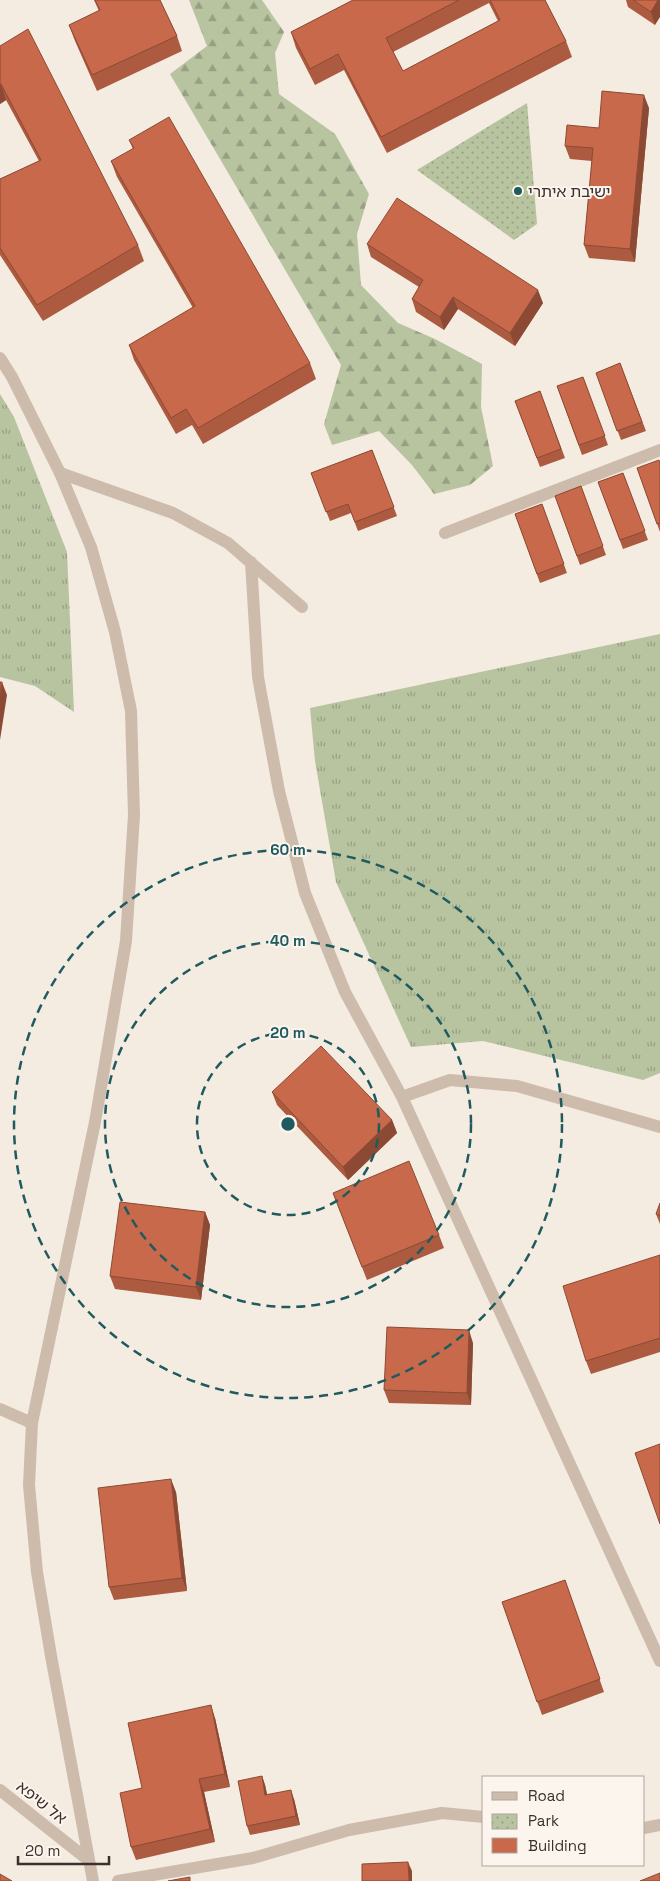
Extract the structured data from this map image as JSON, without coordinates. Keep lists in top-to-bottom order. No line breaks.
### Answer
{"streets":{"street":["אל שיפא"]},"places":["ישיבת איתרי"],"legend":["Road","Park","Building"],"scale_bar":"20 m","rings":["60 m","40 m","20 m"]}
